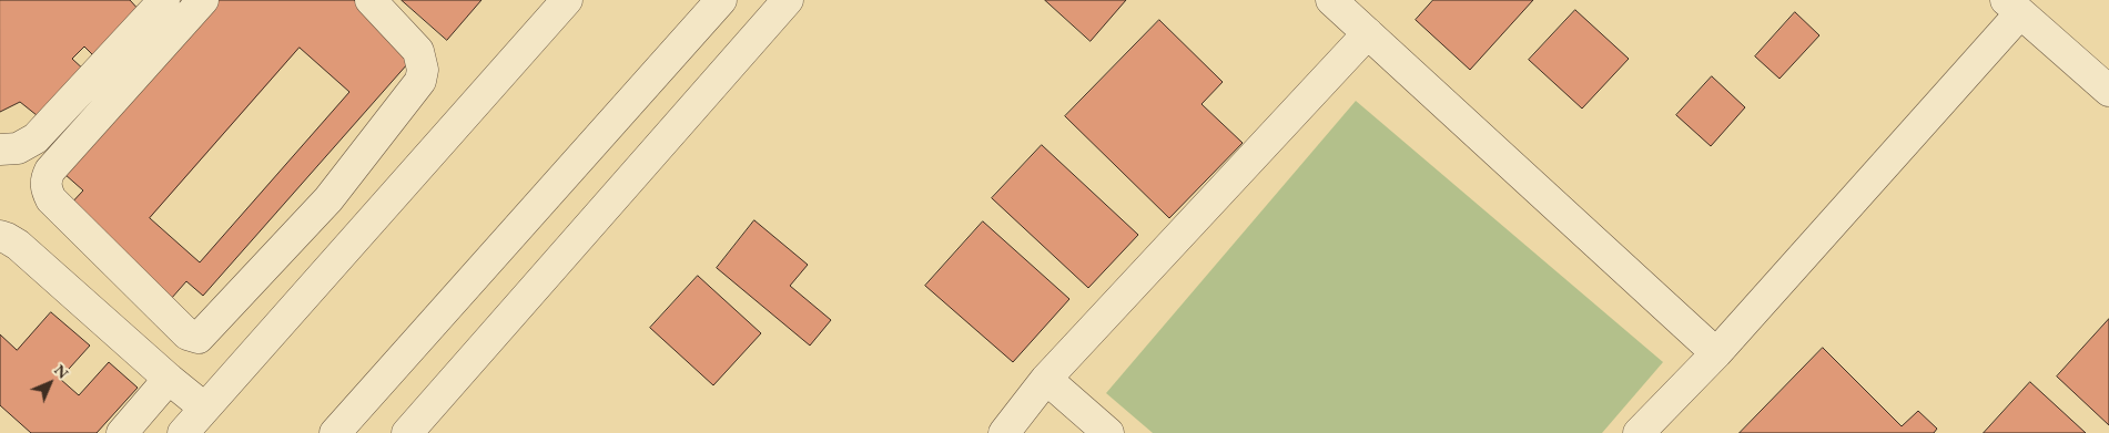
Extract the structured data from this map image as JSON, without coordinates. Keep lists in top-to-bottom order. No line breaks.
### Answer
{"north":"top right"}
